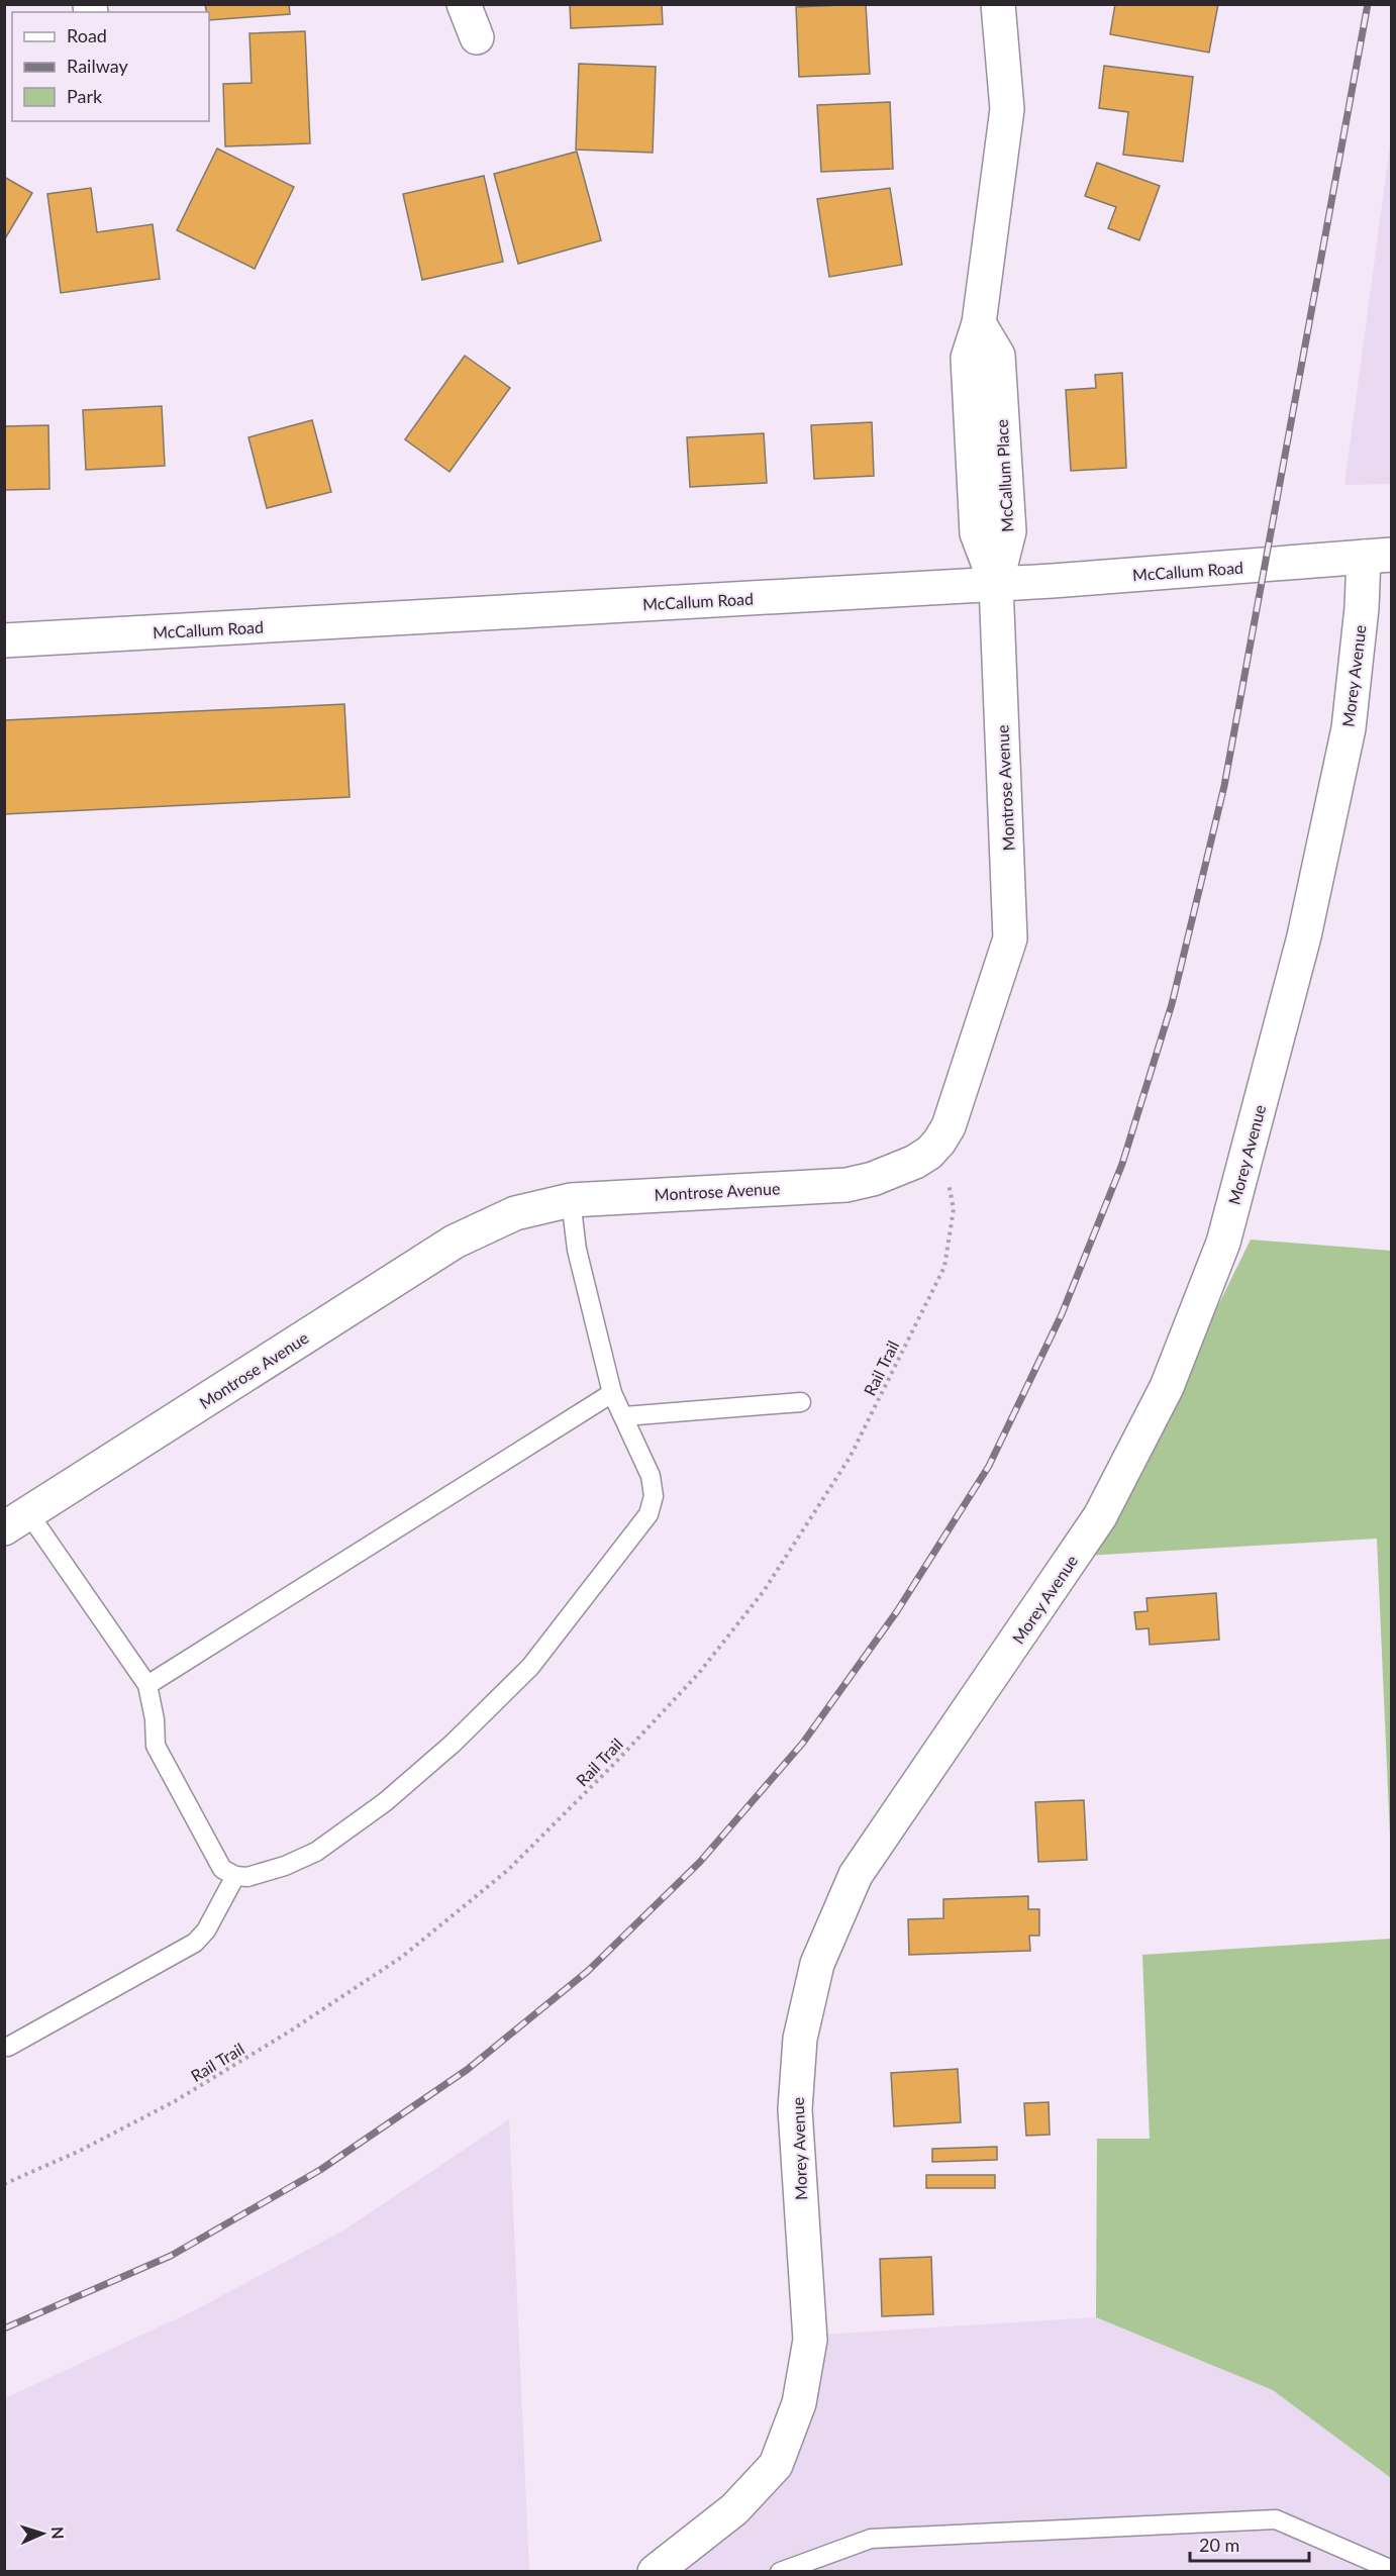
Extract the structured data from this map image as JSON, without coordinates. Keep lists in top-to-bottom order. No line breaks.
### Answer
{"streets":{"street":["McCallum Place","McCallum Road","Morey Avenue","Montrose Avenue"],"path":["Rail Trail"]},"crossings":[["McCallum Place","McCallum Road"],["McCallum Place","Montrose Avenue"],["McCallum Road","Morey Avenue"],["McCallum Road","Montrose Avenue"],["Montrose Avenue","Rail Trail"]],"legend":["Road","Railway","Park"],"scale_bar":"20 m","north":"right"}
